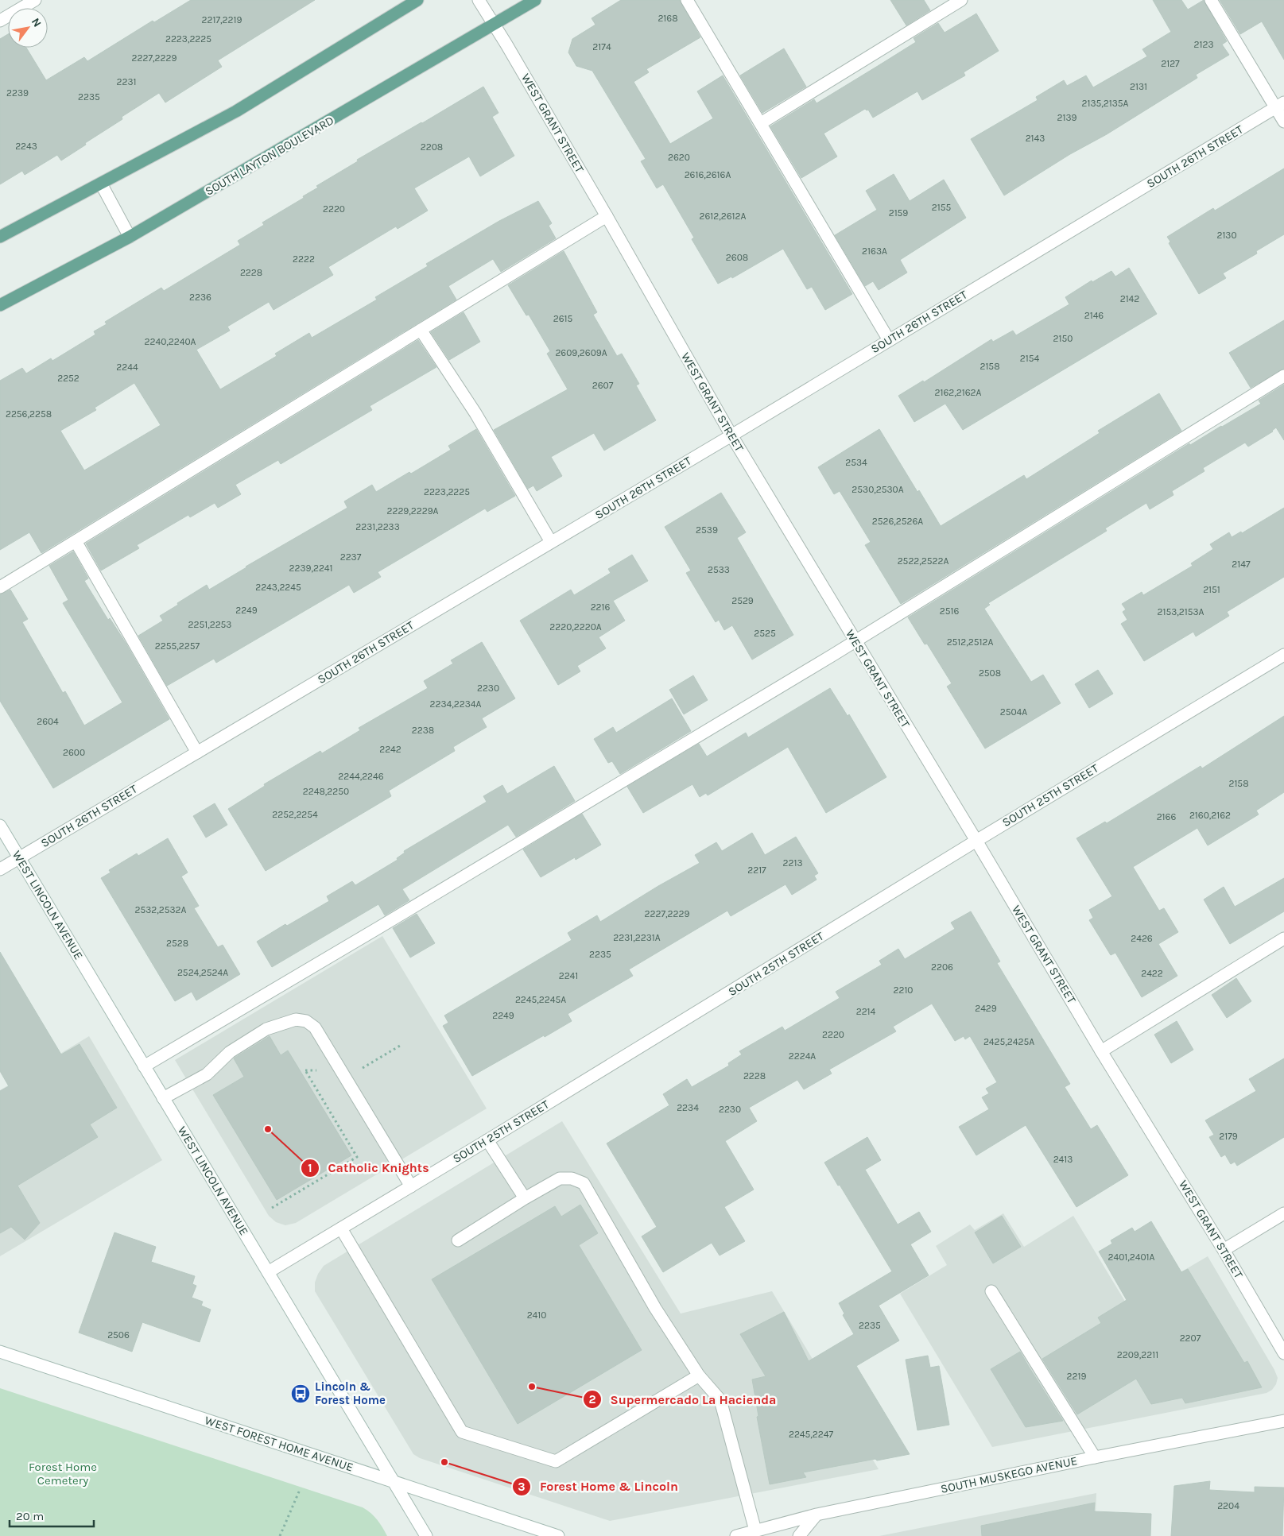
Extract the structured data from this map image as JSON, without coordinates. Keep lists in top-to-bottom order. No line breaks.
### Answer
{"streets":{"main road":["SOUTH LAYTON BOULEVARD"],"street":["WEST GRANT STREET","SOUTH 26TH STREET","SOUTH 25TH STREET","WEST LINCOLN AVENUE","WEST FOREST HOME AVENUE","SOUTH MUSKEGO AVENUE"]},"crossings":[["WEST GRANT STREET","SOUTH LAYTON BOULEVARD"],["WEST GRANT STREET","SOUTH 26TH STREET"],["WEST GRANT STREET","SOUTH 25TH STREET"],["SOUTH 26TH STREET","WEST LINCOLN AVENUE"],["SOUTH 25TH STREET","WEST LINCOLN AVENUE"],["WEST LINCOLN AVENUE","WEST FOREST HOME AVENUE"]],"parks":["Forest Home Cemetery"],"places":{"other":["Catholic Knights","Supermercado La Hacienda","Forest Home & Lincoln"],"bus stop":["Lincoln & Forest Home"]},"house_numbers":["2168","2217,2219","2223,2225","2123","2174","2227,2229","2127","2231","2131","2239","2235","2135,2135A","2139","2143","2243","2208","2620","2616,2616A","2155","2220","2159","2612,2612A","2130","2163A","2608","2222","2228","2236","2142","2146","2615","2150","2240,2240A","2609,2609A","2154","2158","2244","2252","2607","2162,2162A","2256,2258","2534","2530,2530A","2223,2225","2229,2229A","2526,2526A","2231,2233","2539","2237","2522,2522A","2147","2239,2241","2533","2243,2245","2151","2529","2216","2249","2516","2153,2153A","2251,2253","2220,2220A","2525","2512,2512A","2255,2257","2508","2230","2234,2234A","2504A","2604","2238","2242","2600","2244,2246","2158","2248,2250","2252,2254","2160,2162","2166","2213","2217","2532,2532A","2227,2229","2231,2231A","2426","2528","2235","2206","2524,2524A","2422","2241","2210","2245,2245A","2429","2214","2249","2220","2425,2425A","2224A","2228","2234","2230","2179","2413","2401,2401A","2410","2235","2506","2207","2209,2211","2219","2245,2247","2204"],"scale_bar":"20 m","north":"top right"}
